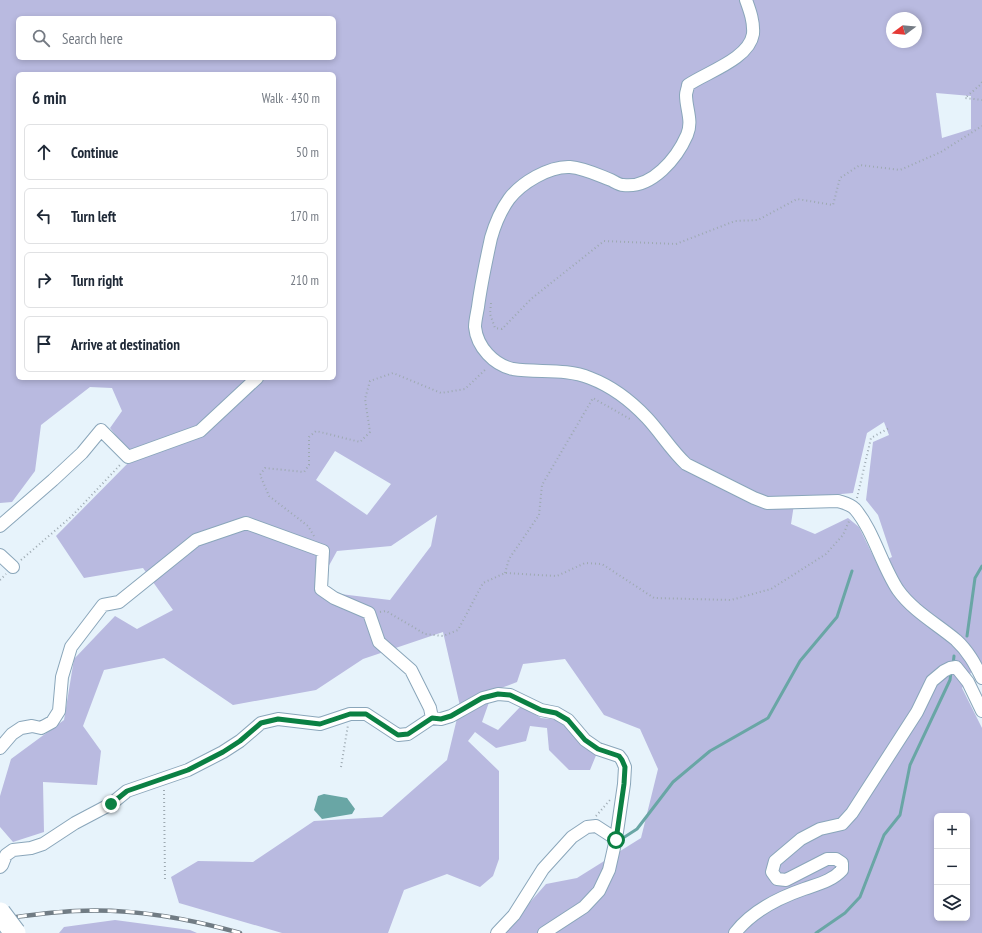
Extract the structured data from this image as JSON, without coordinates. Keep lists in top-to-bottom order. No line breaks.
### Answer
{"north":"left","page":{"search":"Search here","heading":["6 min","Walk · 430 m"],"list":[["Continue","50 m"],["Turn left","170 m"],["Turn right","210 m"],"Arrive at destination"],"map_buttons":["+","−"]}}
